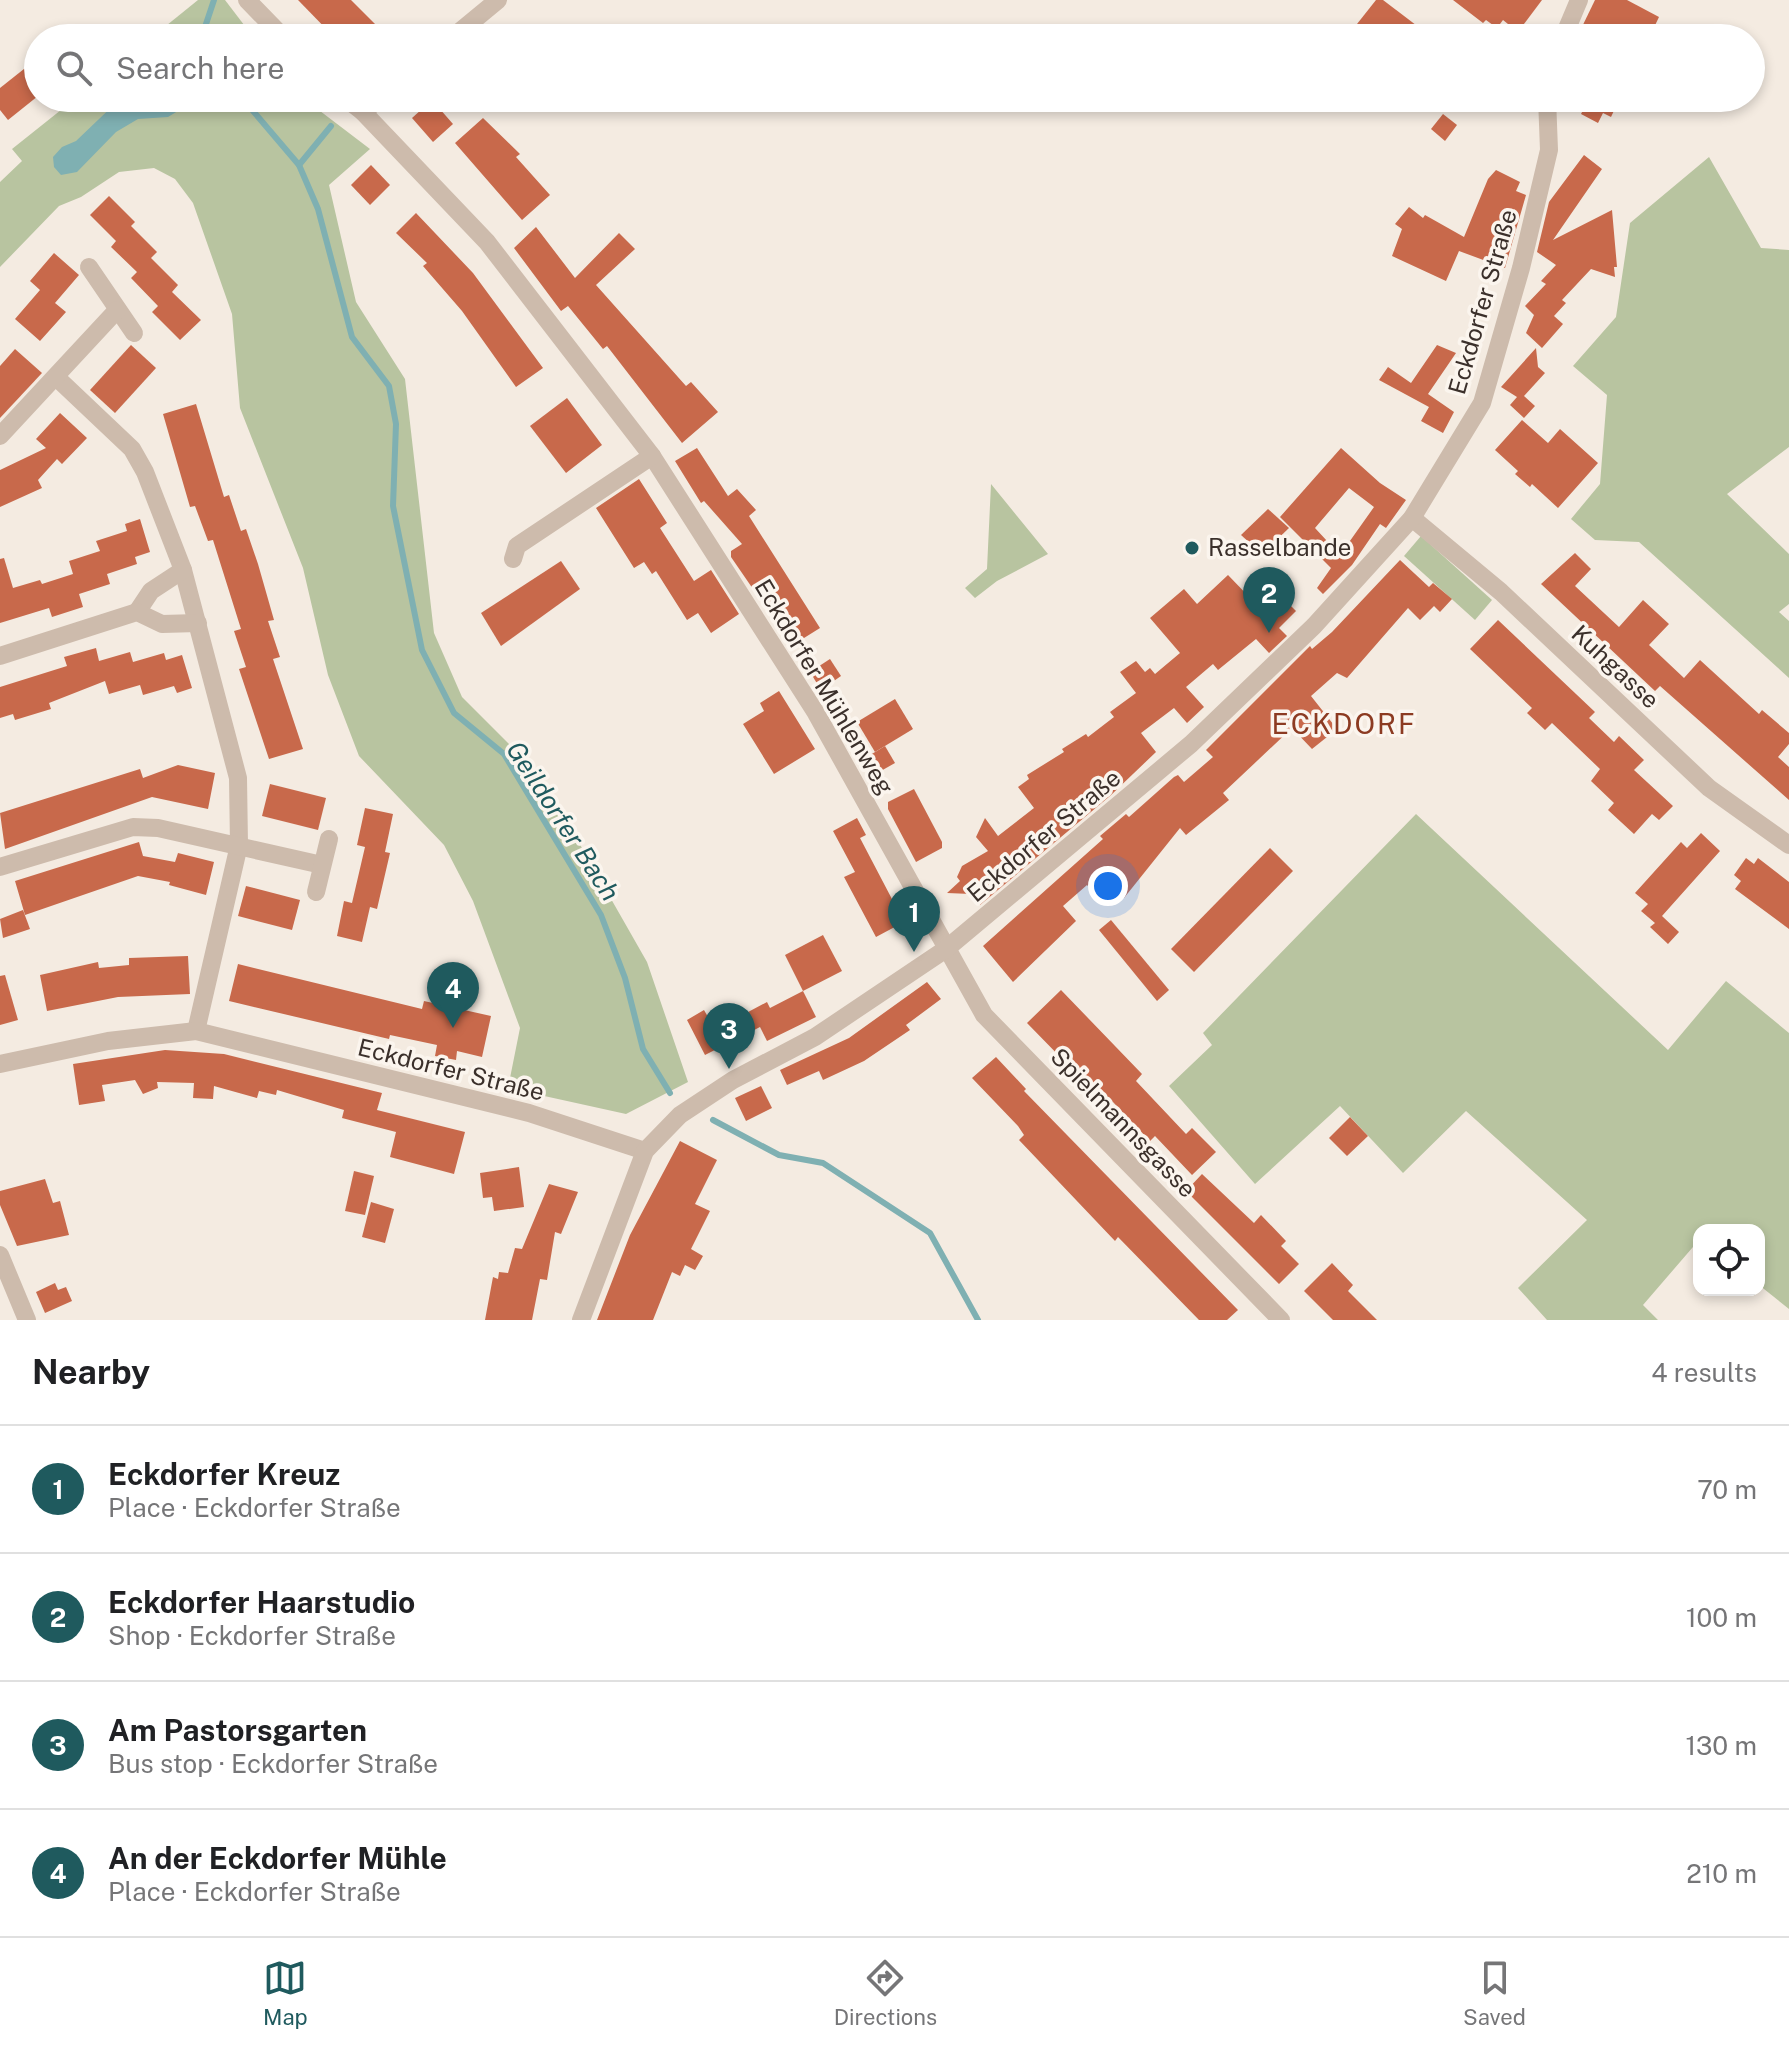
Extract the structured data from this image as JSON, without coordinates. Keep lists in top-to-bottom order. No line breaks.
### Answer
{"streets":{"street":["Eckdorfer Straße","Kuhgasse","Eckdorfer Mühlenweg","Spielmannsgasse"]},"crossings":[["Eckdorfer Straße","Kuhgasse"],["Eckdorfer Straße","Eckdorfer Mühlenweg"],["Eckdorfer Straße","Spielmannsgasse"],["Eckdorfer Mühlenweg","Spielmannsgasse"]],"districts":["ECKDORF"],"water":["Geildorfer Bach"],"places":["Rasselbande"],"page":{"search":"Search here","pins":["2","1","4","3"],"heading":["Nearby","4 results"],"list":[{"mark":"1","name":"Eckdorfer Kreuz","note":"Place · Eckdorfer Straße","value":"70 m"},{"mark":"2","name":"Eckdorfer Haarstudio","note":"Shop · Eckdorfer Straße","value":"100 m"},{"mark":"3","name":"Am Pastorsgarten","note":"Bus stop · Eckdorfer Straße","value":"130 m"},{"mark":"4","name":"An der Eckdorfer Mühle","note":"Place · Eckdorfer Straße","value":"210 m"}],"nav":["Map","Directions","Saved"]}}
